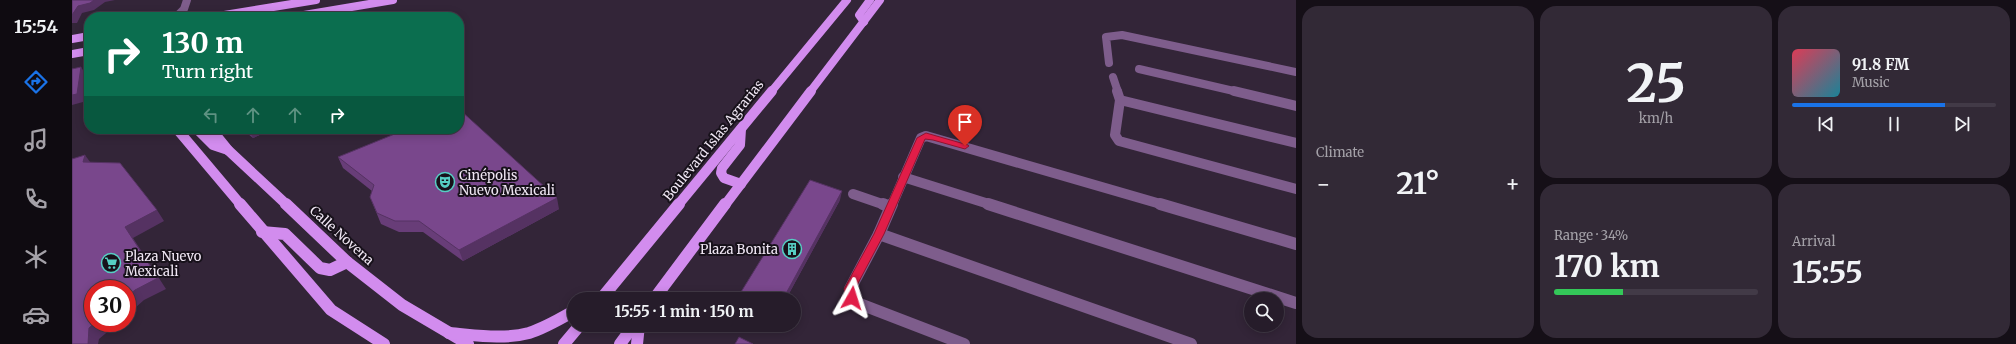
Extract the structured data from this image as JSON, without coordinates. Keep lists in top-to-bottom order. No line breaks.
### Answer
{"streets":{"main road":["Boulevard Islas Agrarias","Calle Novena"]},"places":{"theatre":["Cinépolis Nuevo Mexicali"],"building":["Plaza Bonita"],"supermarket":["Plaza Nuevo Mexicali"]},"page":{"tabs":"15:54","tile":["Climate",["25","km/h"],["Range · 34%","170 km"],["Arrival","15:55"]],"turn":["130 m","Turn right"],"song":["91.8 FM","Music"],"heat":["−","21°","+"],"limit":"30","trip":"15:55 · 1 min · 150 m"}}
